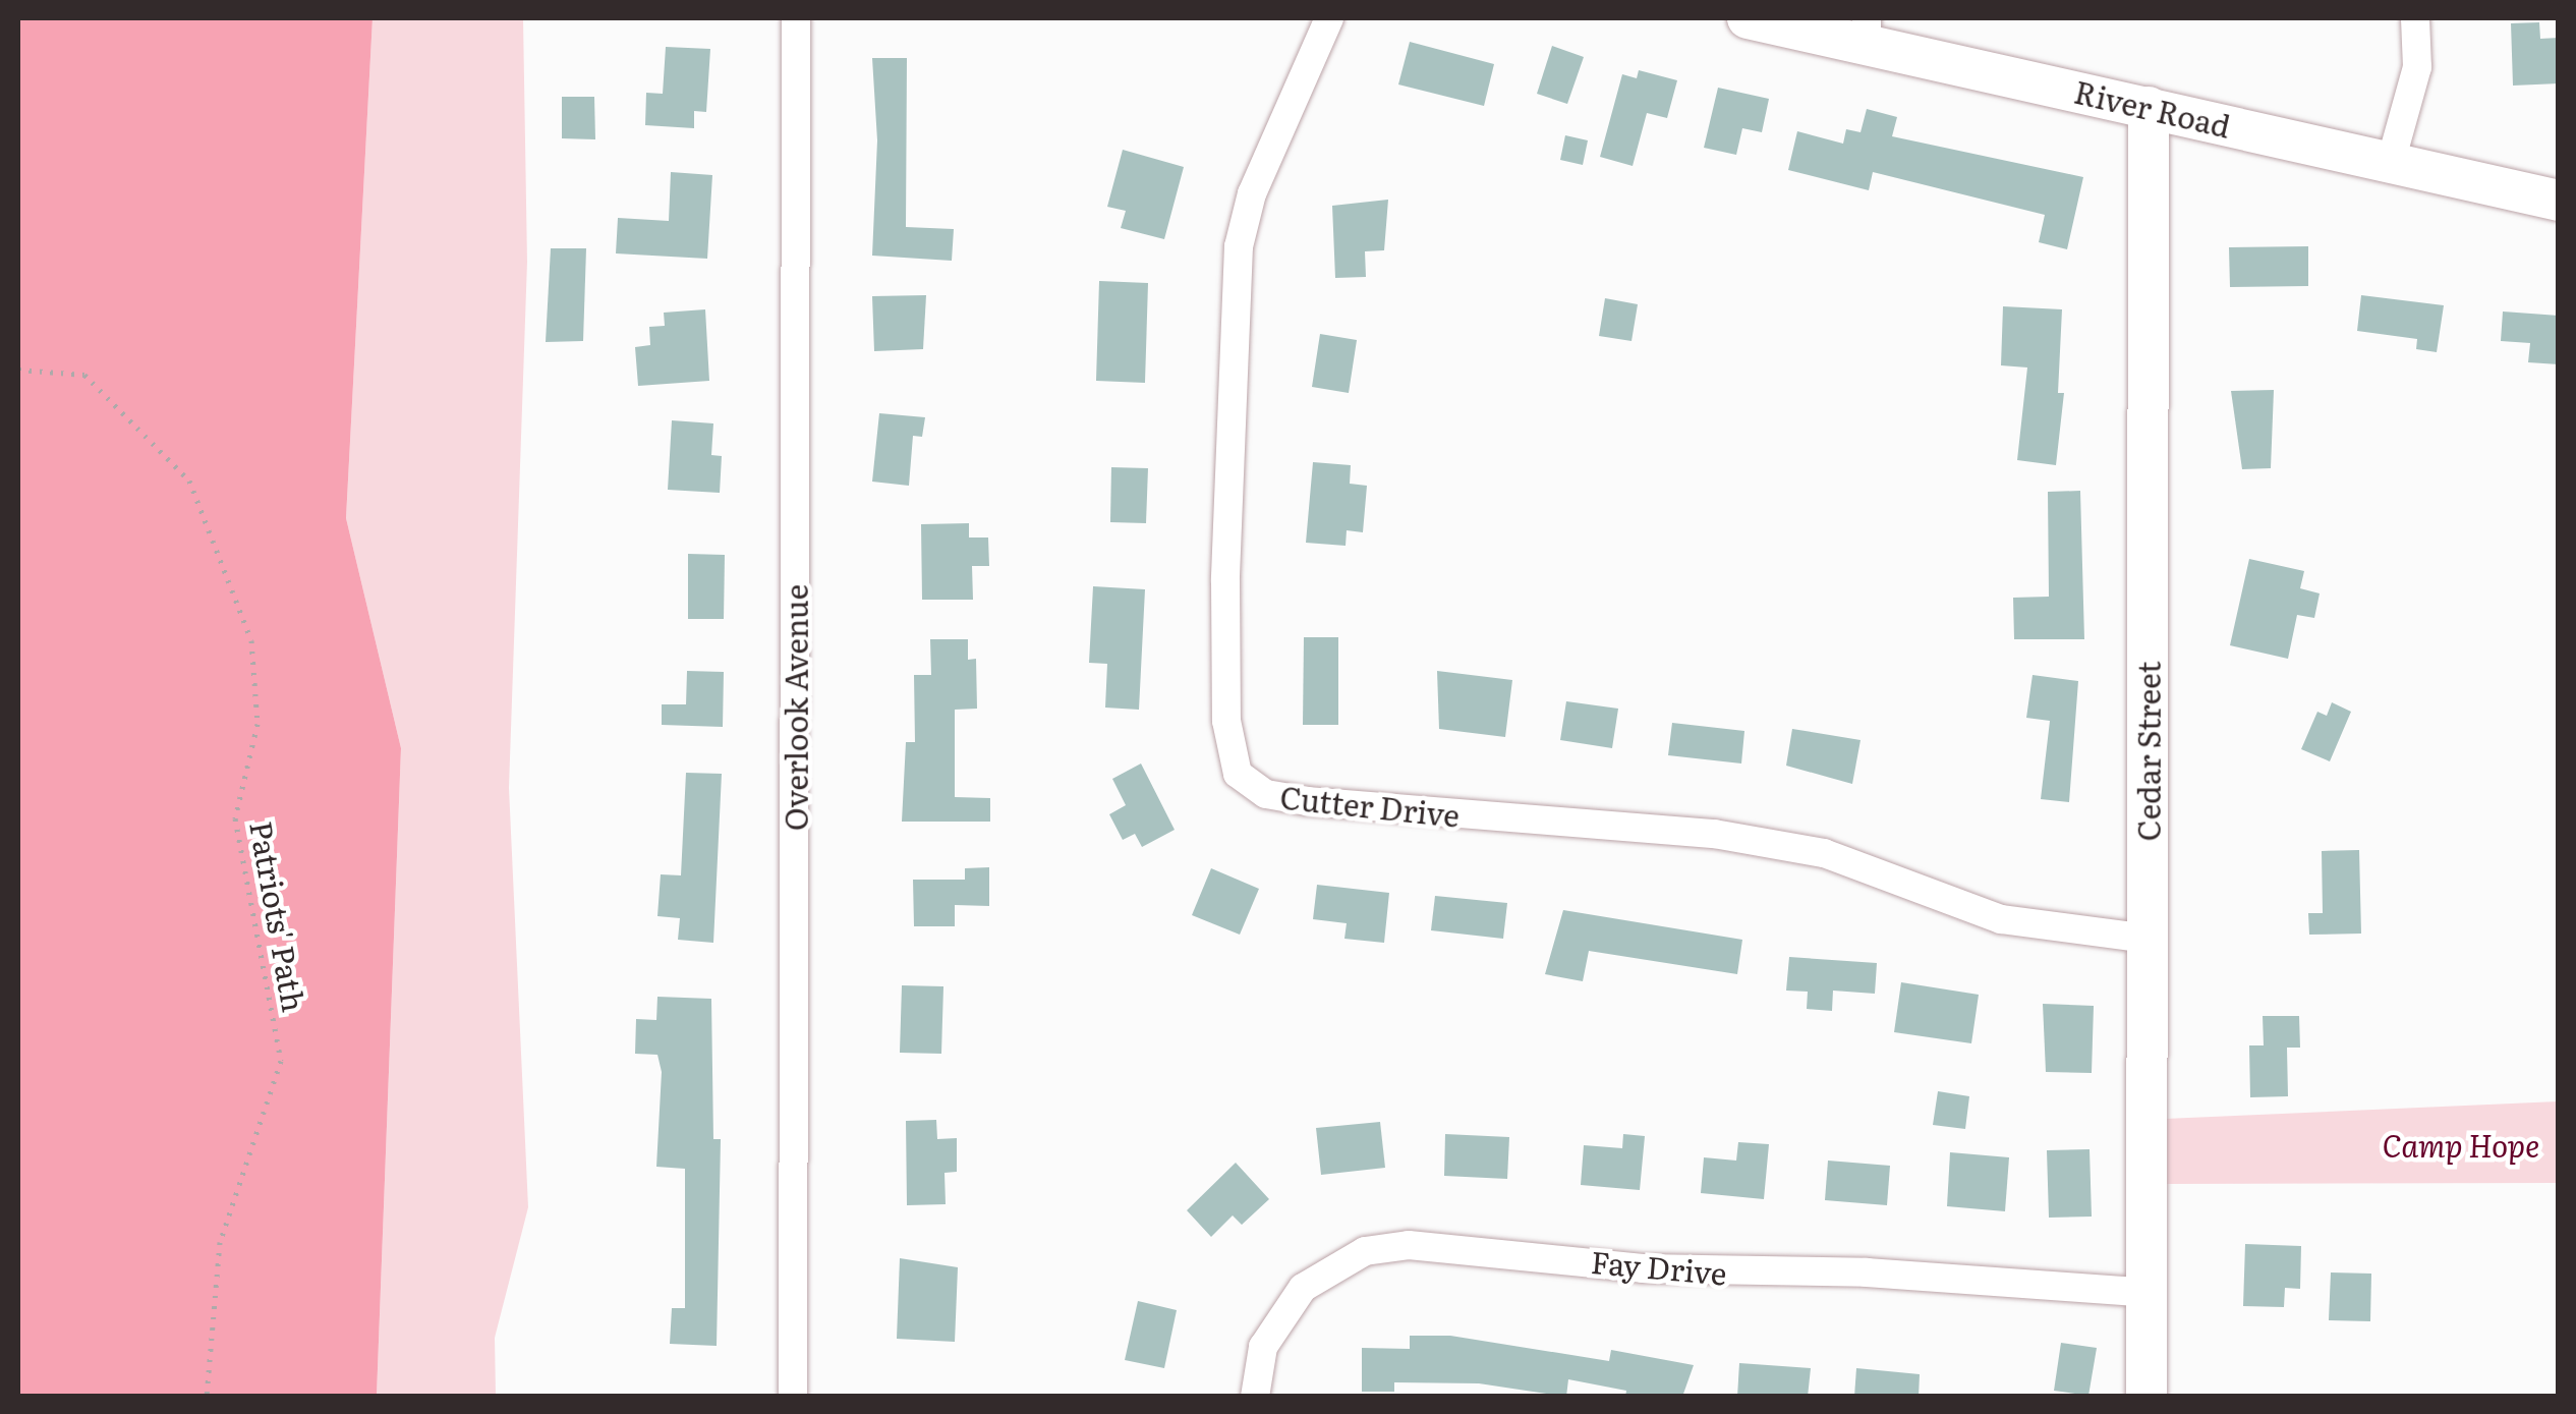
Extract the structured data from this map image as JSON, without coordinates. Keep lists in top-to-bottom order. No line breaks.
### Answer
{"streets":{"street":["River Road","Overlook Avenue","Cedar Street","Cutter Drive","Fay Drive"],"path":["Patriots' Path"]},"crossings":[["River Road","Cedar Street"],["Cedar Street","Cutter Drive"],["Cedar Street","Fay Drive"]],"parks":["Camp Hope"]}
